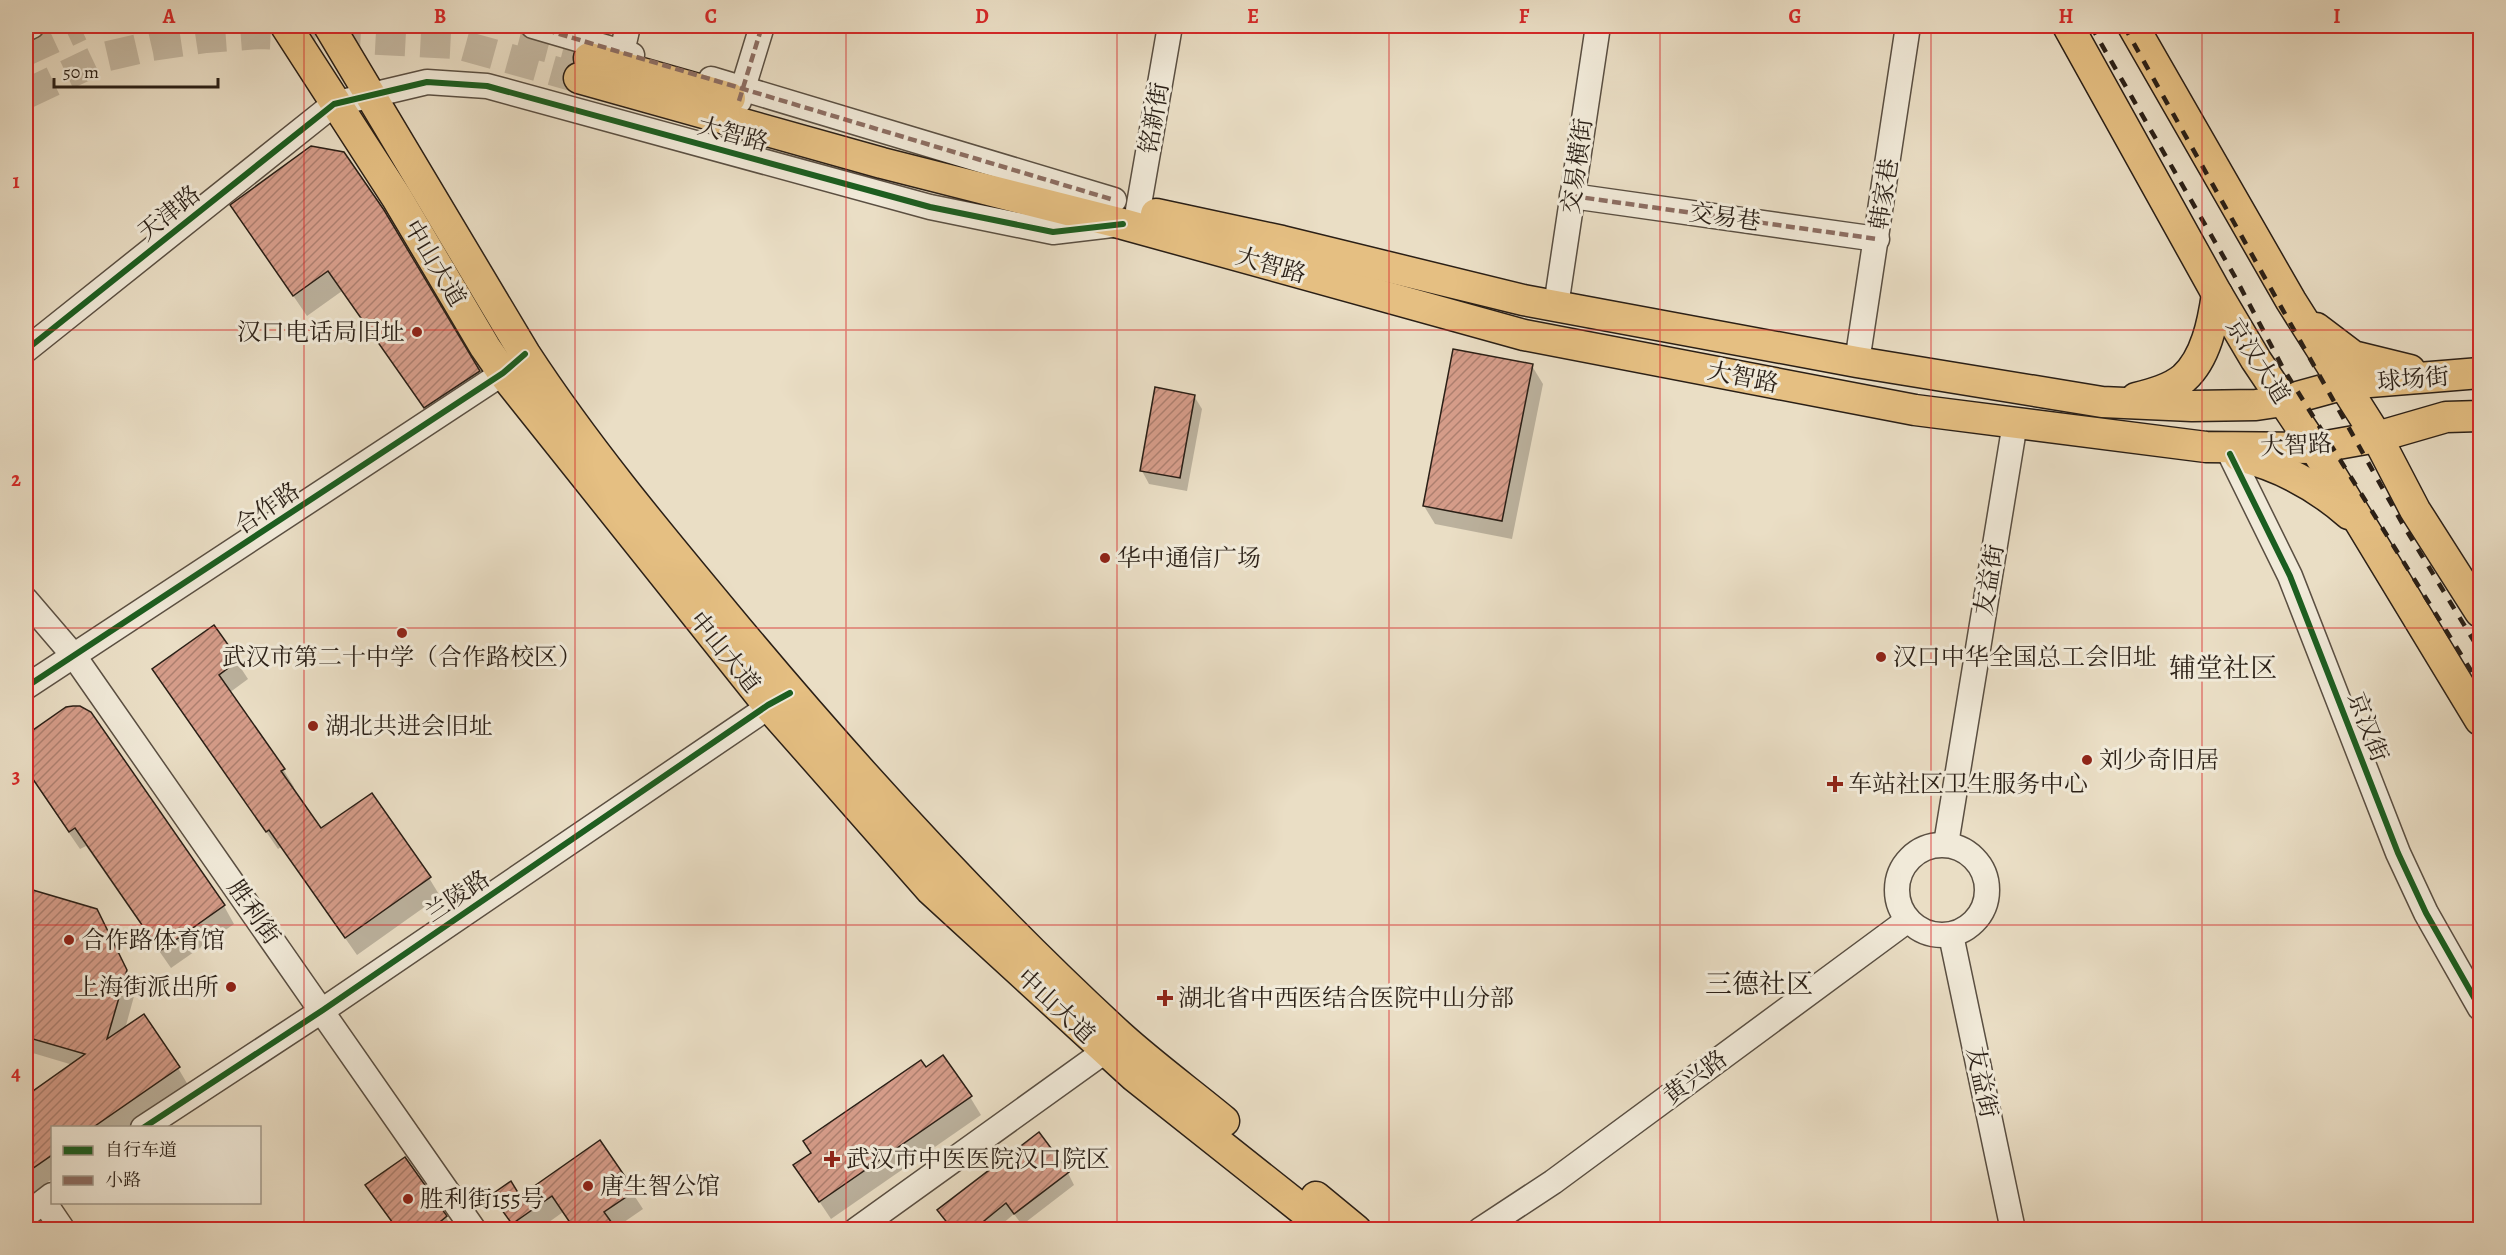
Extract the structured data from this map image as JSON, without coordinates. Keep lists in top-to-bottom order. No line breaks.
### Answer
{"streets":{"main road":["大智路","中山大道","京汉大道","球场街"],"street":["铭新街","交易横街","韩家巷","天津路","交易巷","合作路","友益街","京汉街","兰陵路","胜利街","黄兴路"]},"crossings":[["铭新街","大智路"],["大智路","交易横街"],["大智路","韩家巷"],["大智路","天津路"],["大智路","中山大道"],["大智路","京汉大道"],["大智路","球场街"],["大智路","友益街"],["交易横街","交易巷"],["韩家巷","交易巷"],["天津路","中山大道"],["中山大道","合作路"],["中山大道","兰陵路"],["合作路","胜利街"],["友益街","黄兴路"],["兰陵路","胜利街"]],"districts":["辅堂社区","三德社区"],"places":{"other":["汉口电话局旧址","华中通信广场","武汉市第二十中学（合作路校区）","汉口中华全国总工会旧址","湖北共进会旧址","刘少奇旧居","合作路体育馆","上海街派出所","唐生智公馆","胜利街155号"],"health":["车站社区卫生服务中心","湖北省中西医结合医院中山分部","武汉市中医医院汉口院区"]},"legend":["自行车道","小路"],"scale_bar":"50 m","grid":{"columns":["A","B","C","D","E","F","G","H","I"],"rows":["1","2","3","4"]}}
